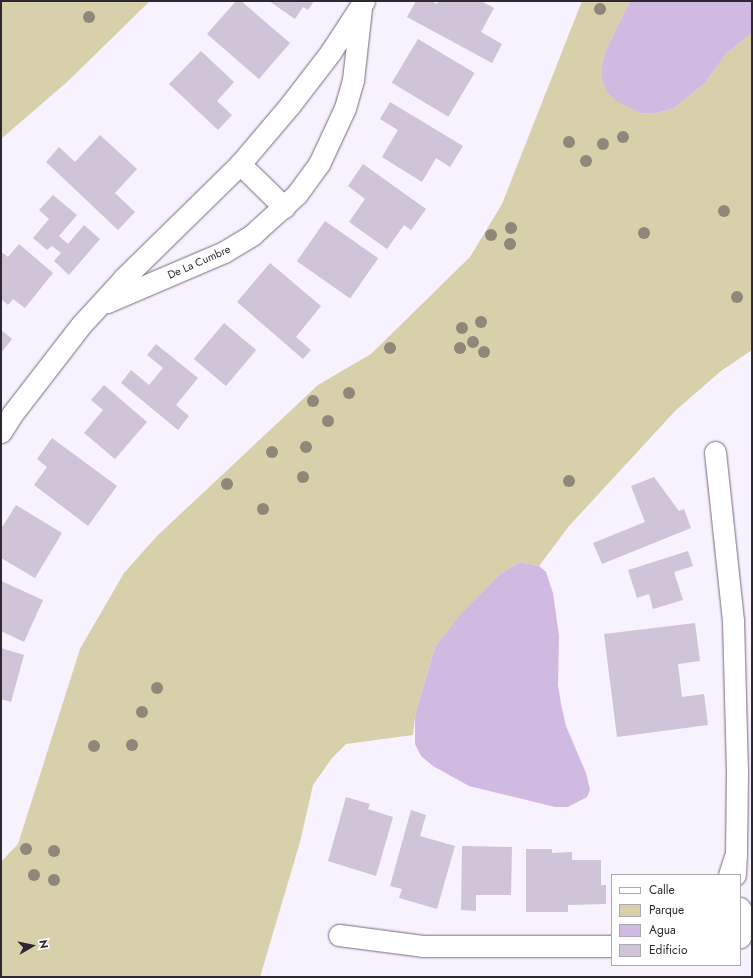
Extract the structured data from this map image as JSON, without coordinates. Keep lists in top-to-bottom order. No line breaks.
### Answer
{"streets":{"street":["De La Cumbre"]},"legend":["Calle","Parque","Agua","Edificio"],"north":"right"}
